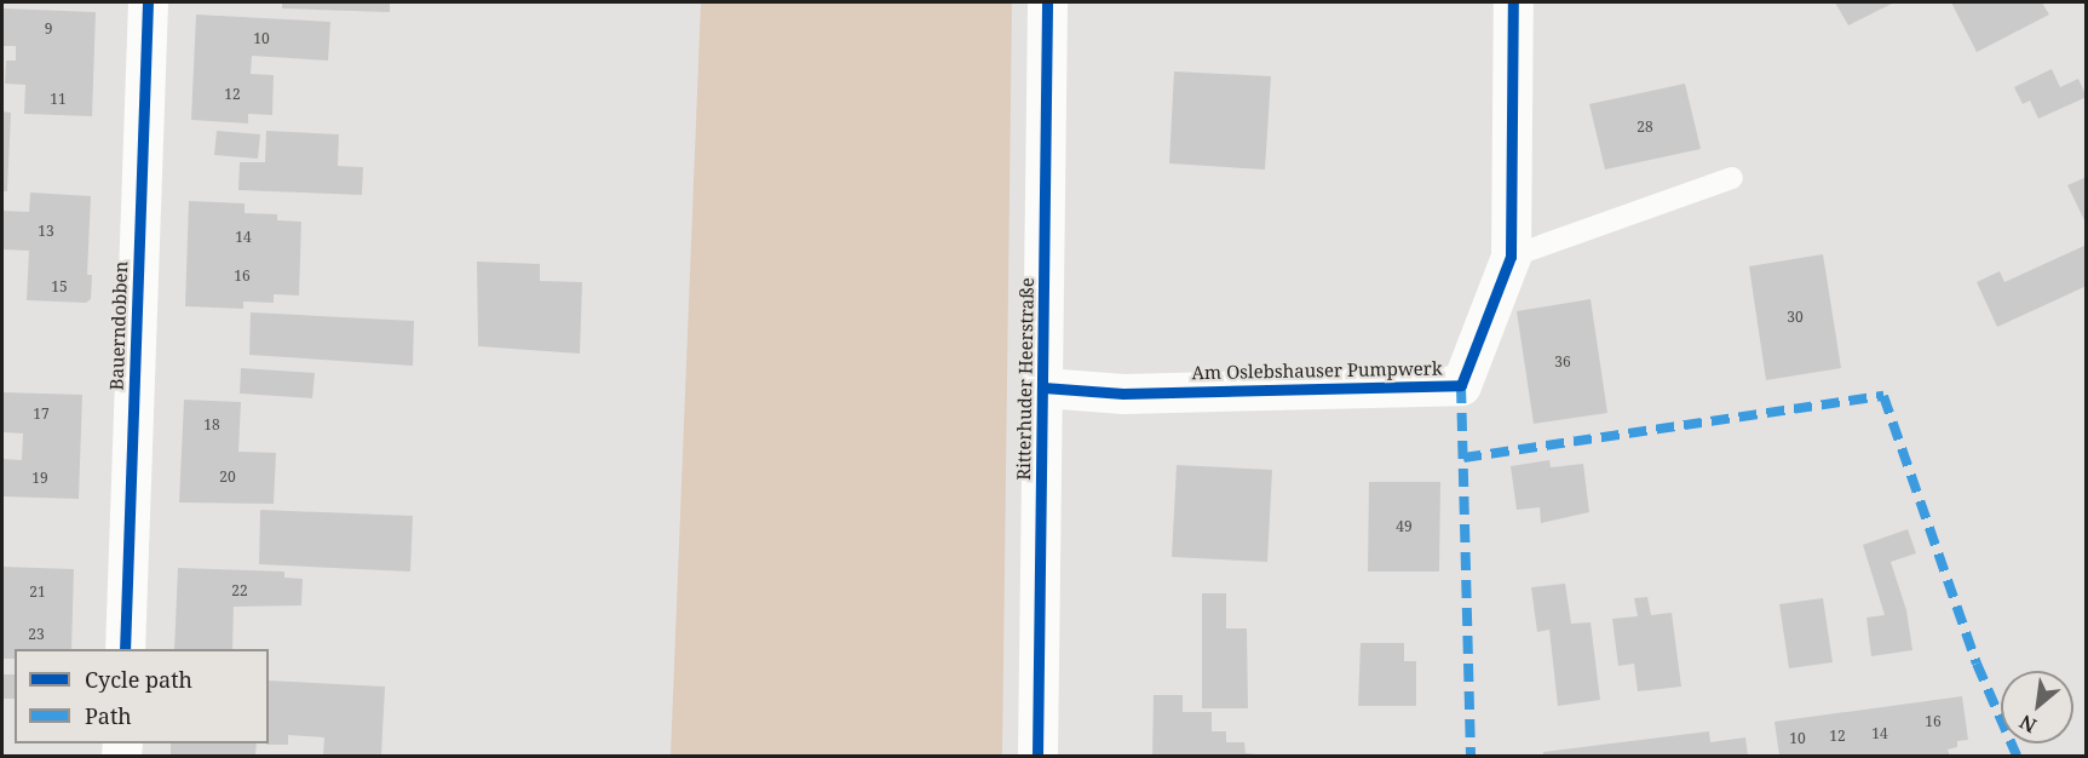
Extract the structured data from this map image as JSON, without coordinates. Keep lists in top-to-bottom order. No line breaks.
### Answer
{"streets":{"street":["Bauerndobben","Am Oslebshauser Pumpwerk","Ritterhuder Heerstraße"]},"crossings":[["Am Oslebshauser Pumpwerk","Ritterhuder Heerstraße"]],"house_numbers":["9","10","12","11","28","13","14","16","15","30","36","17","18","20","19","49","22","21","23","16","14","12","10"],"legend":["Cycle path","Path"],"north":"bottom left"}
